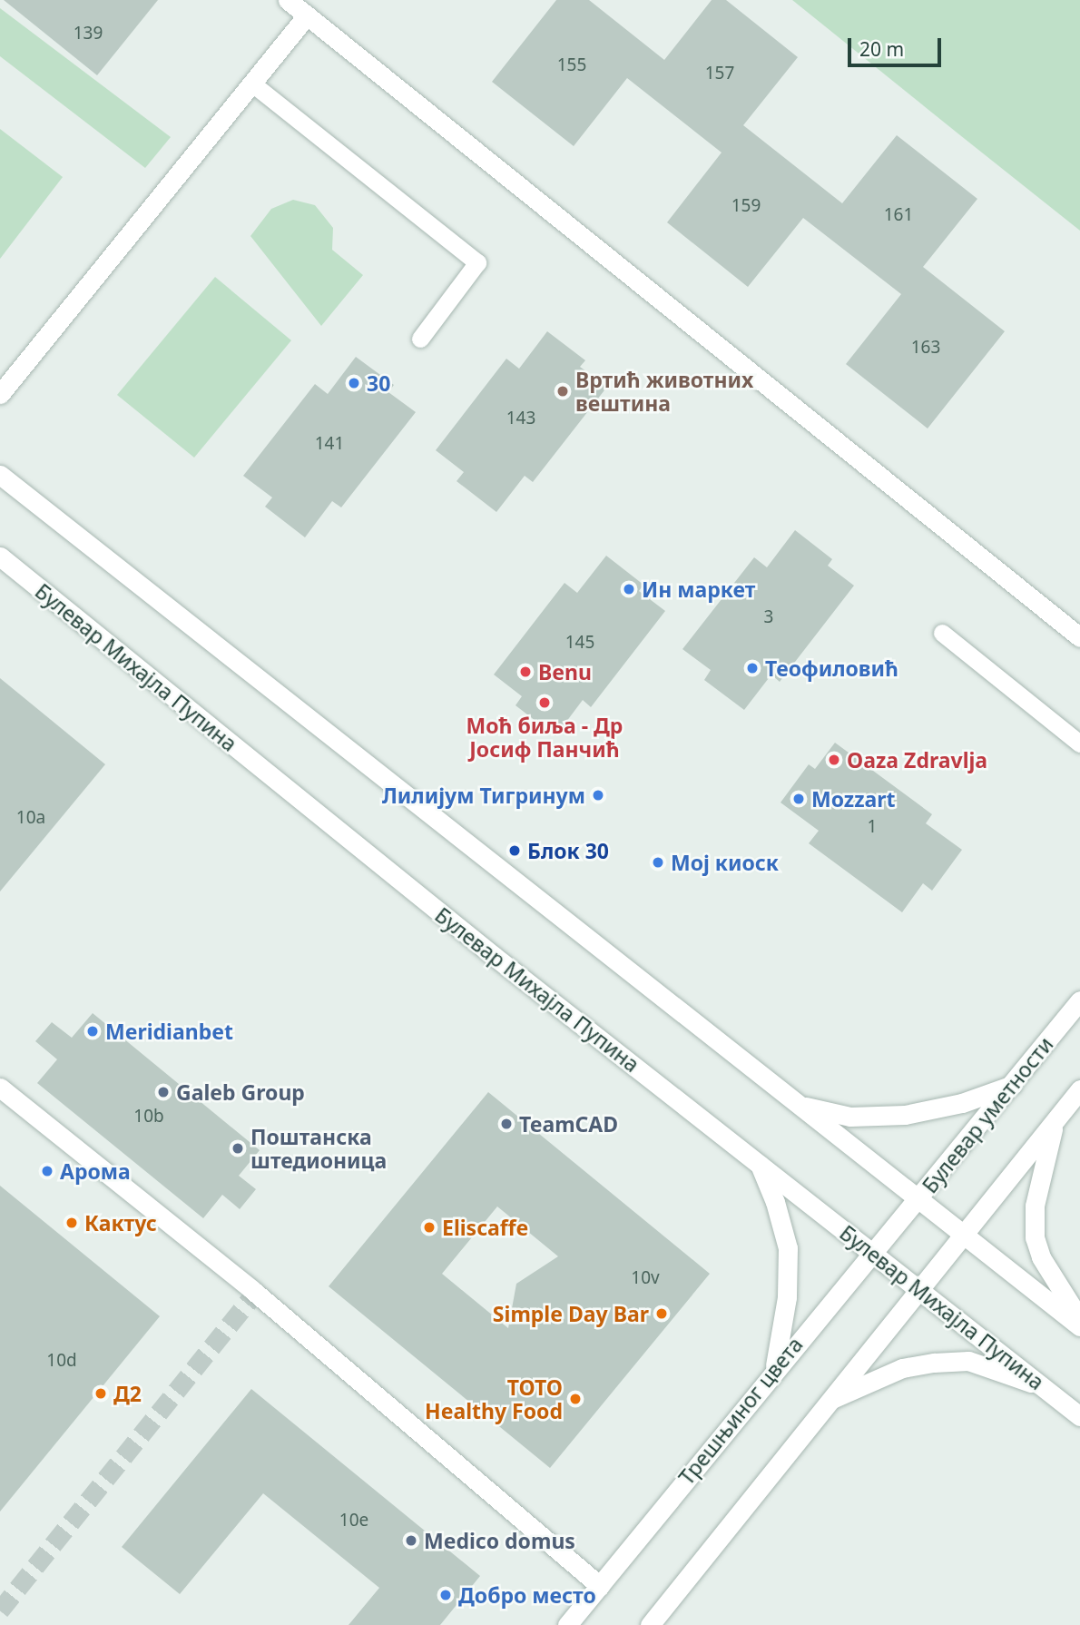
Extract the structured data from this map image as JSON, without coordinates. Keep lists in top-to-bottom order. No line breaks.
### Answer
{"streets":{"street":["Булевар Михајла Пупина","Булевар уметности","Трешњиног цвета"]},"crossings":[["Булевар Михајла Пупина","Трешњиног цвета"],["Булевар уметности","Трешњиног цвета"]],"places":["30","Вртић животних вештина","Ин маркет","Теофиловић","Benu","Моћ биља - Др Јосиф Панчић","Oaza Zdravlja","Лилијум Тигринум","Mozzart","Блок 30","Мој киоск","Meridianbet","Galeb Group","TeamCAD","Поштанска штедионица","Арома","Кактус","Eliscaffe","Simple Day Bar","Д2","TOTO Healthy Food","Medico domus","Добро место"],"house_numbers":["139","155","157","159","161","163","143","141","3","145","10a","1","10b","10v","10d","10e"],"scale_bar":"20 m"}
